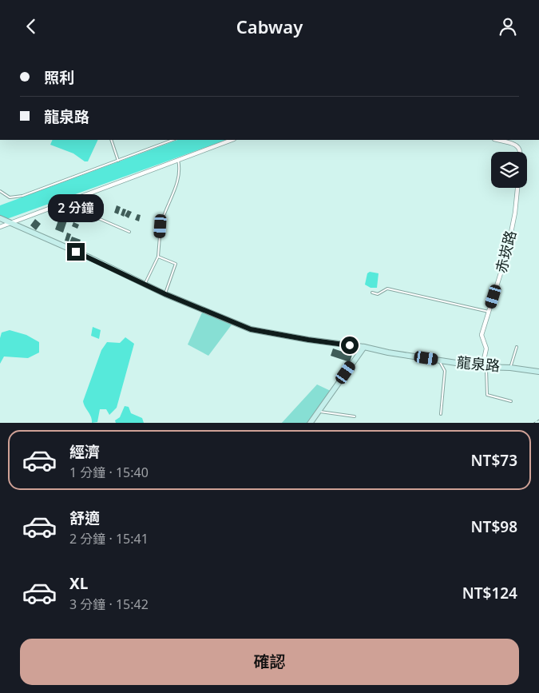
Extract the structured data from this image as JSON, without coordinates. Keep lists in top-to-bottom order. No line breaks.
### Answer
{"streets":{"street":["赤崁路","龍泉路"]},"crossings":[["赤崁路","龍泉路"]],"page":{"header":"Cabway","banner":["照利","龍泉路"],"bubble":"2 分鐘","list":[{"name":"經濟","note":"1 分鐘 · 15:40","value":"NT$73"},{"name":"舒適","note":"2 分鐘 · 15:41","value":"NT$98"},{"name":"XL","note":"3 分鐘 · 15:42","value":"NT$124"}],"buttons":"確認"}}
